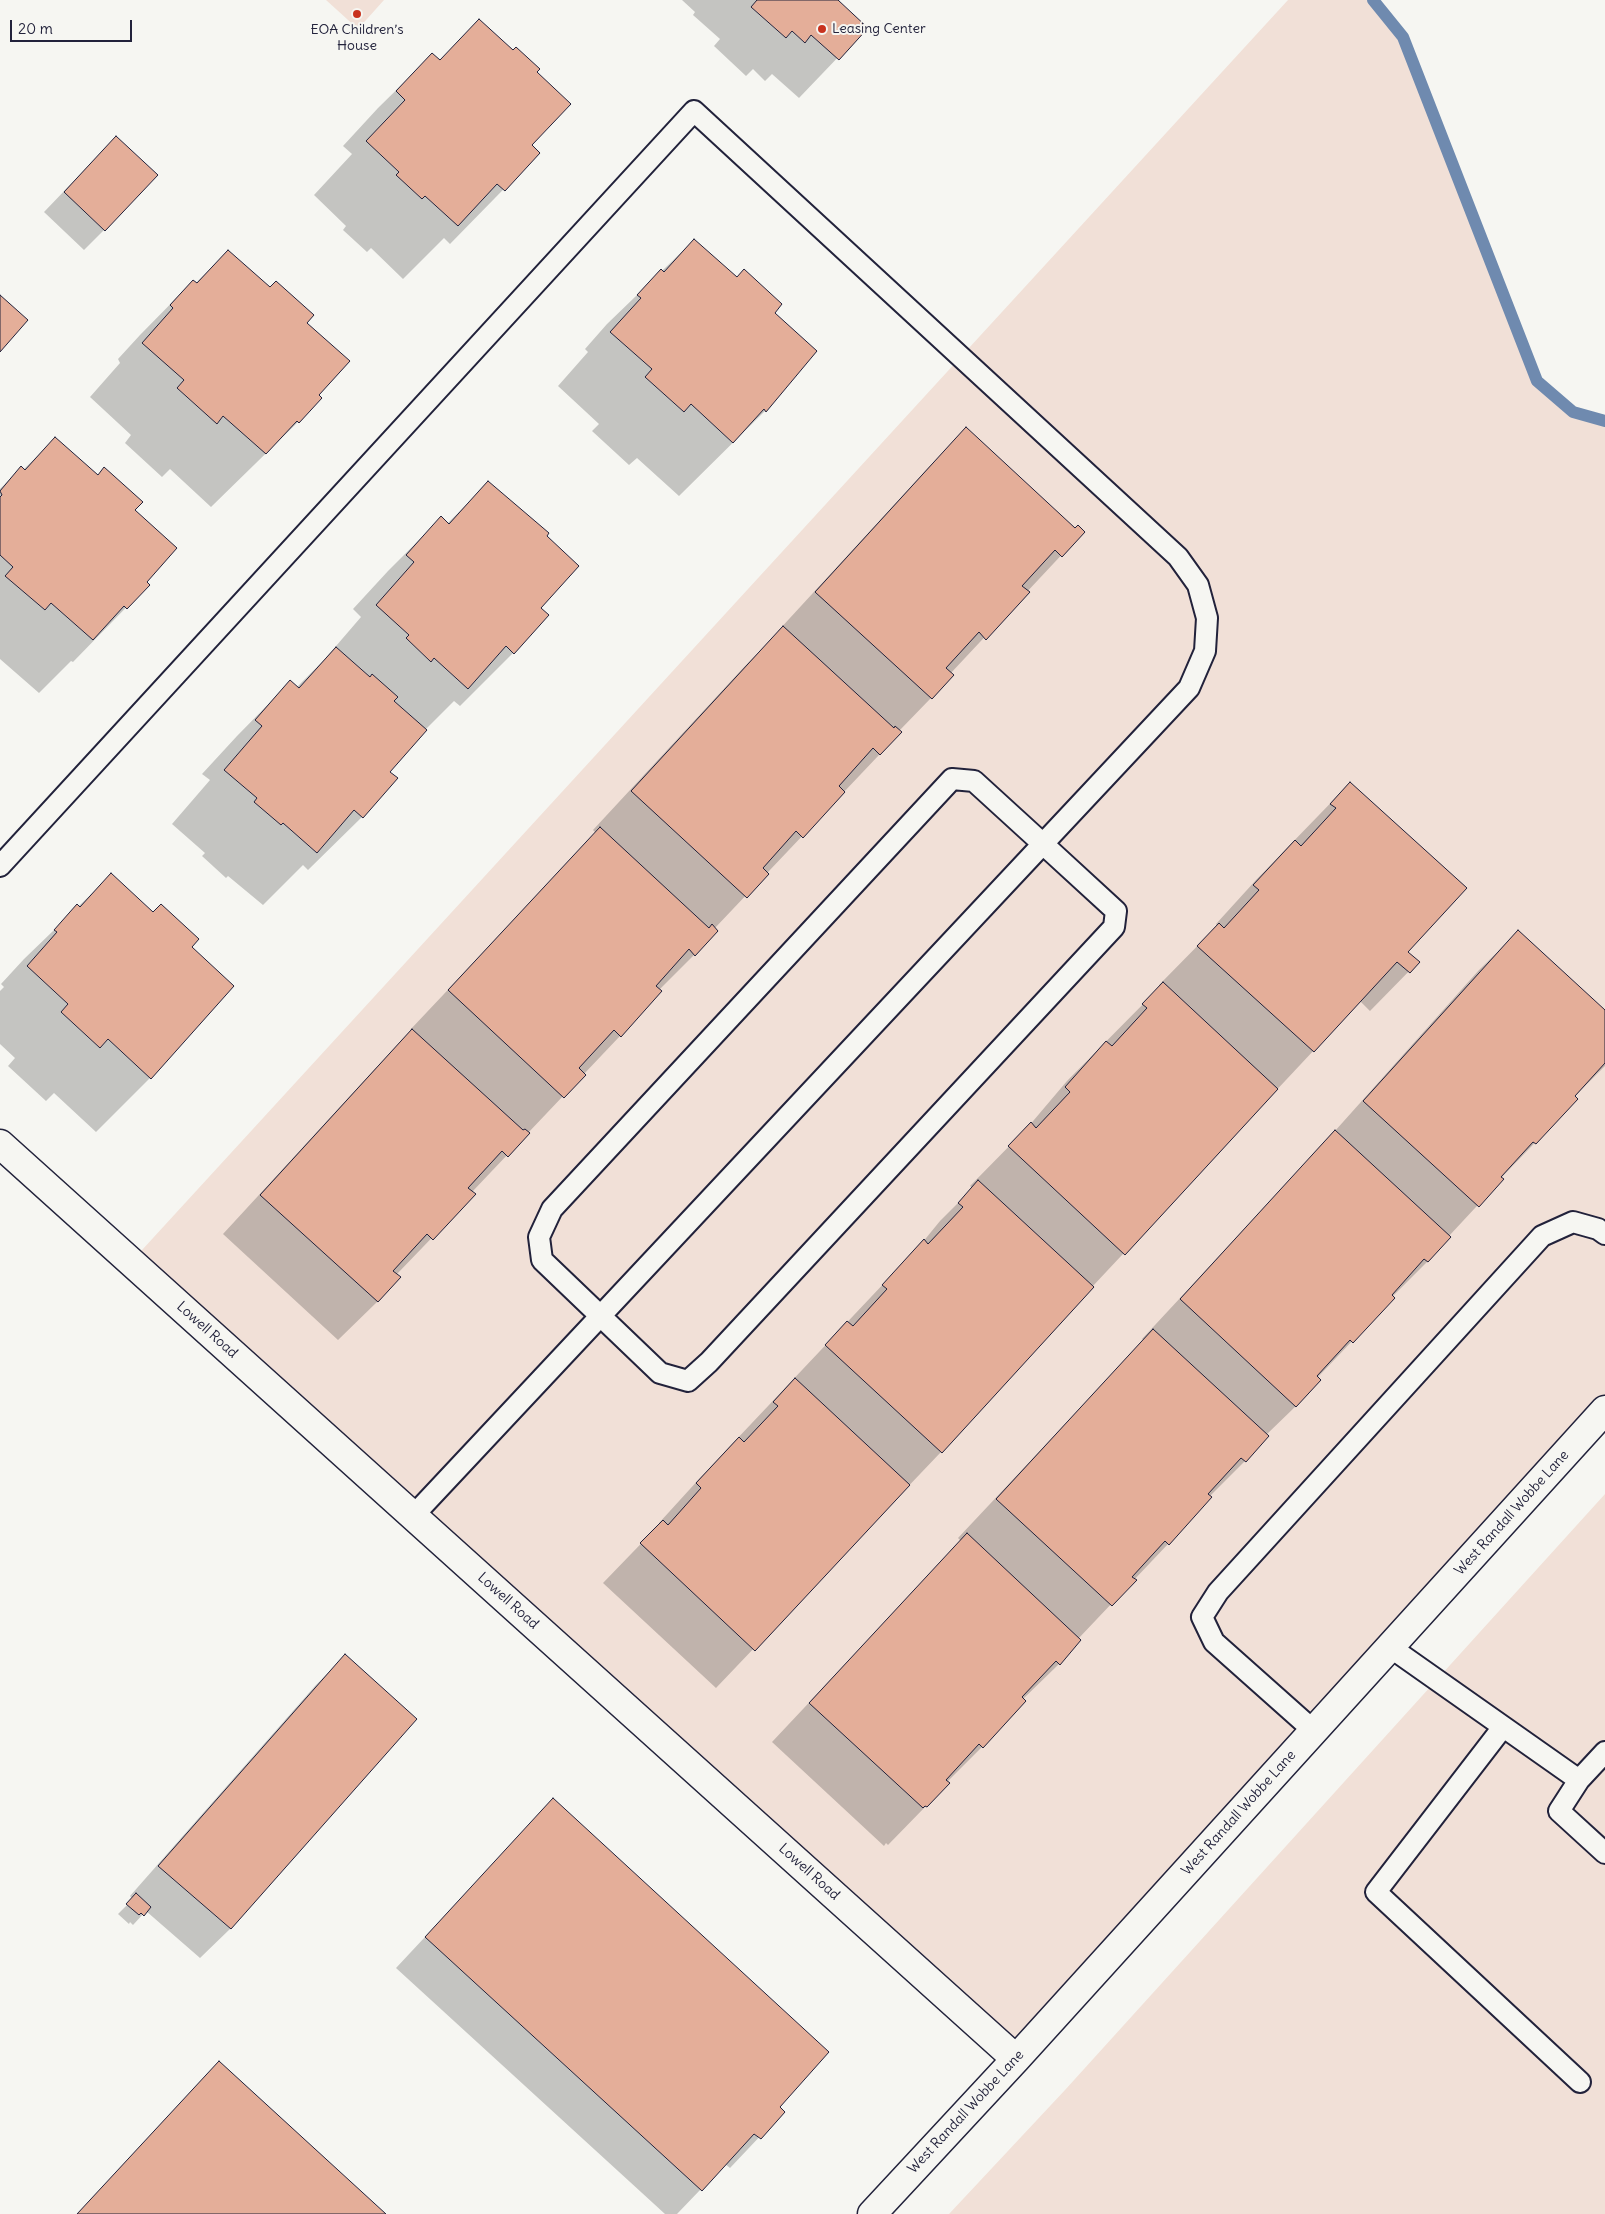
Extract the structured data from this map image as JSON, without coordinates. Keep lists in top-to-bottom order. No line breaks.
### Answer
{"streets":{"street":["Lowell Road","West Randall Wobbe Lane"]},"crossings":[["Lowell Road","West Randall Wobbe Lane"]],"places":["EOA Children’s House","Leasing Center"],"scale_bar":"20 m"}
